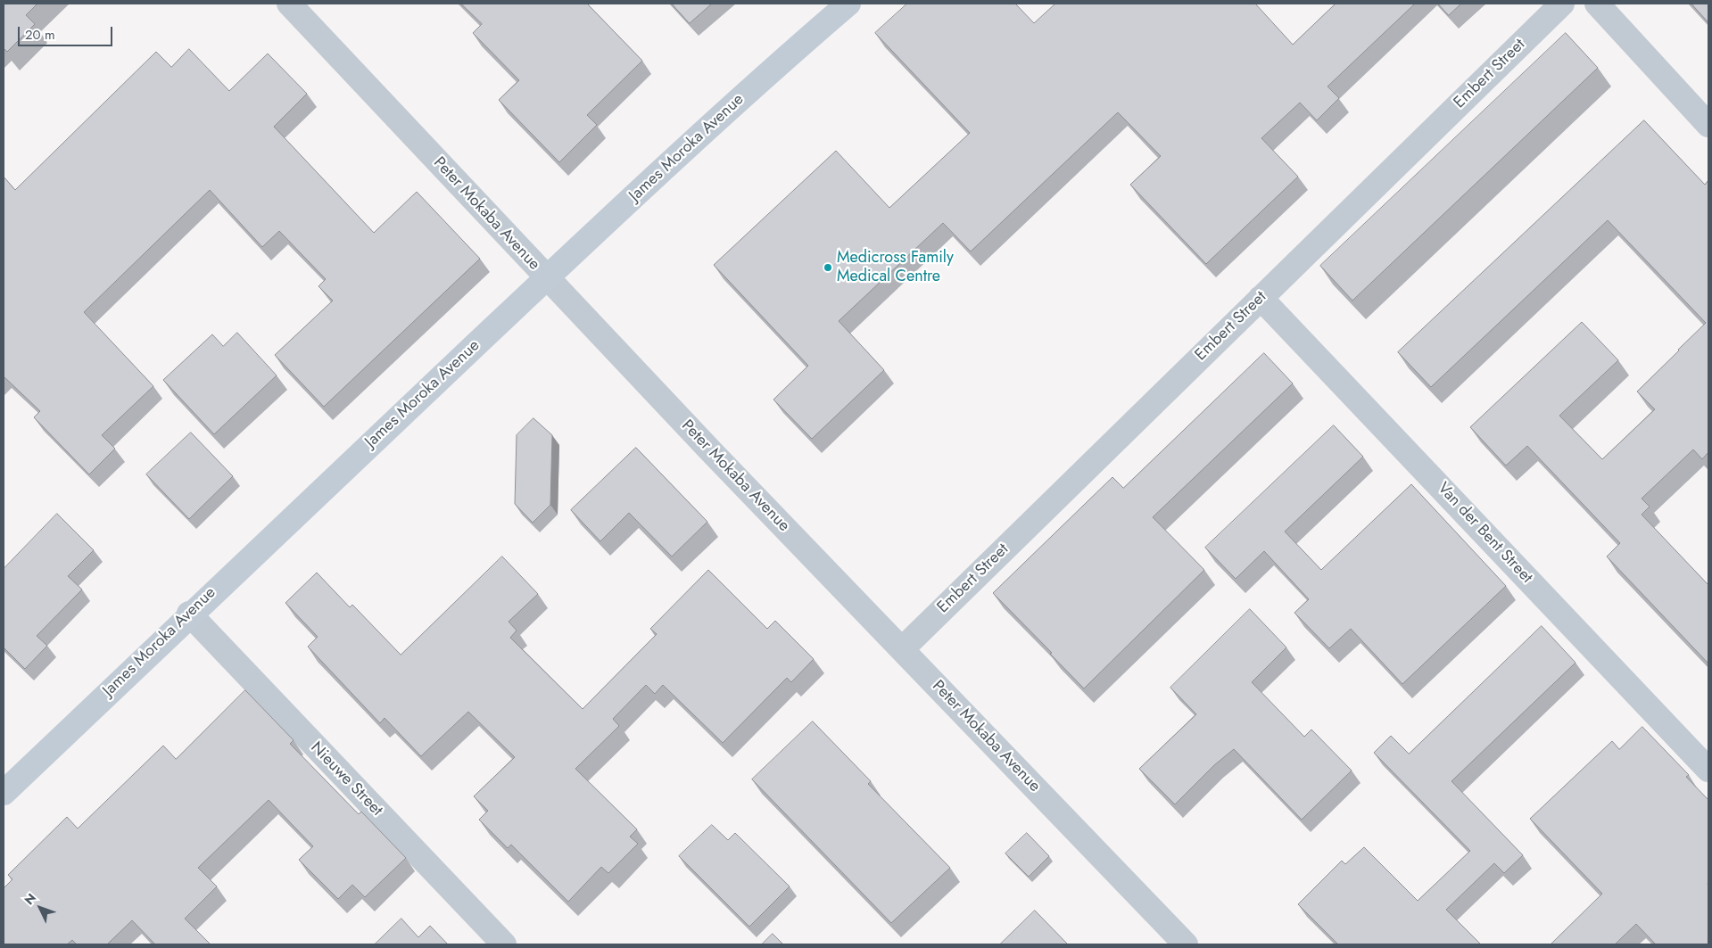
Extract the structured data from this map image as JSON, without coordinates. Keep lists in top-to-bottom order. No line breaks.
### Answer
{"streets":{"street":["Embert Street","James Moroka Avenue","Peter Mokaba Avenue","Van der Bent Street","Nieuwe Street"]},"crossings":[["Embert Street","Peter Mokaba Avenue"],["Embert Street","Van der Bent Street"],["James Moroka Avenue","Peter Mokaba Avenue"],["James Moroka Avenue","Nieuwe Street"]],"places":["Medicross Family Medical Centre"],"scale_bar":"20 m","north":"top left"}
